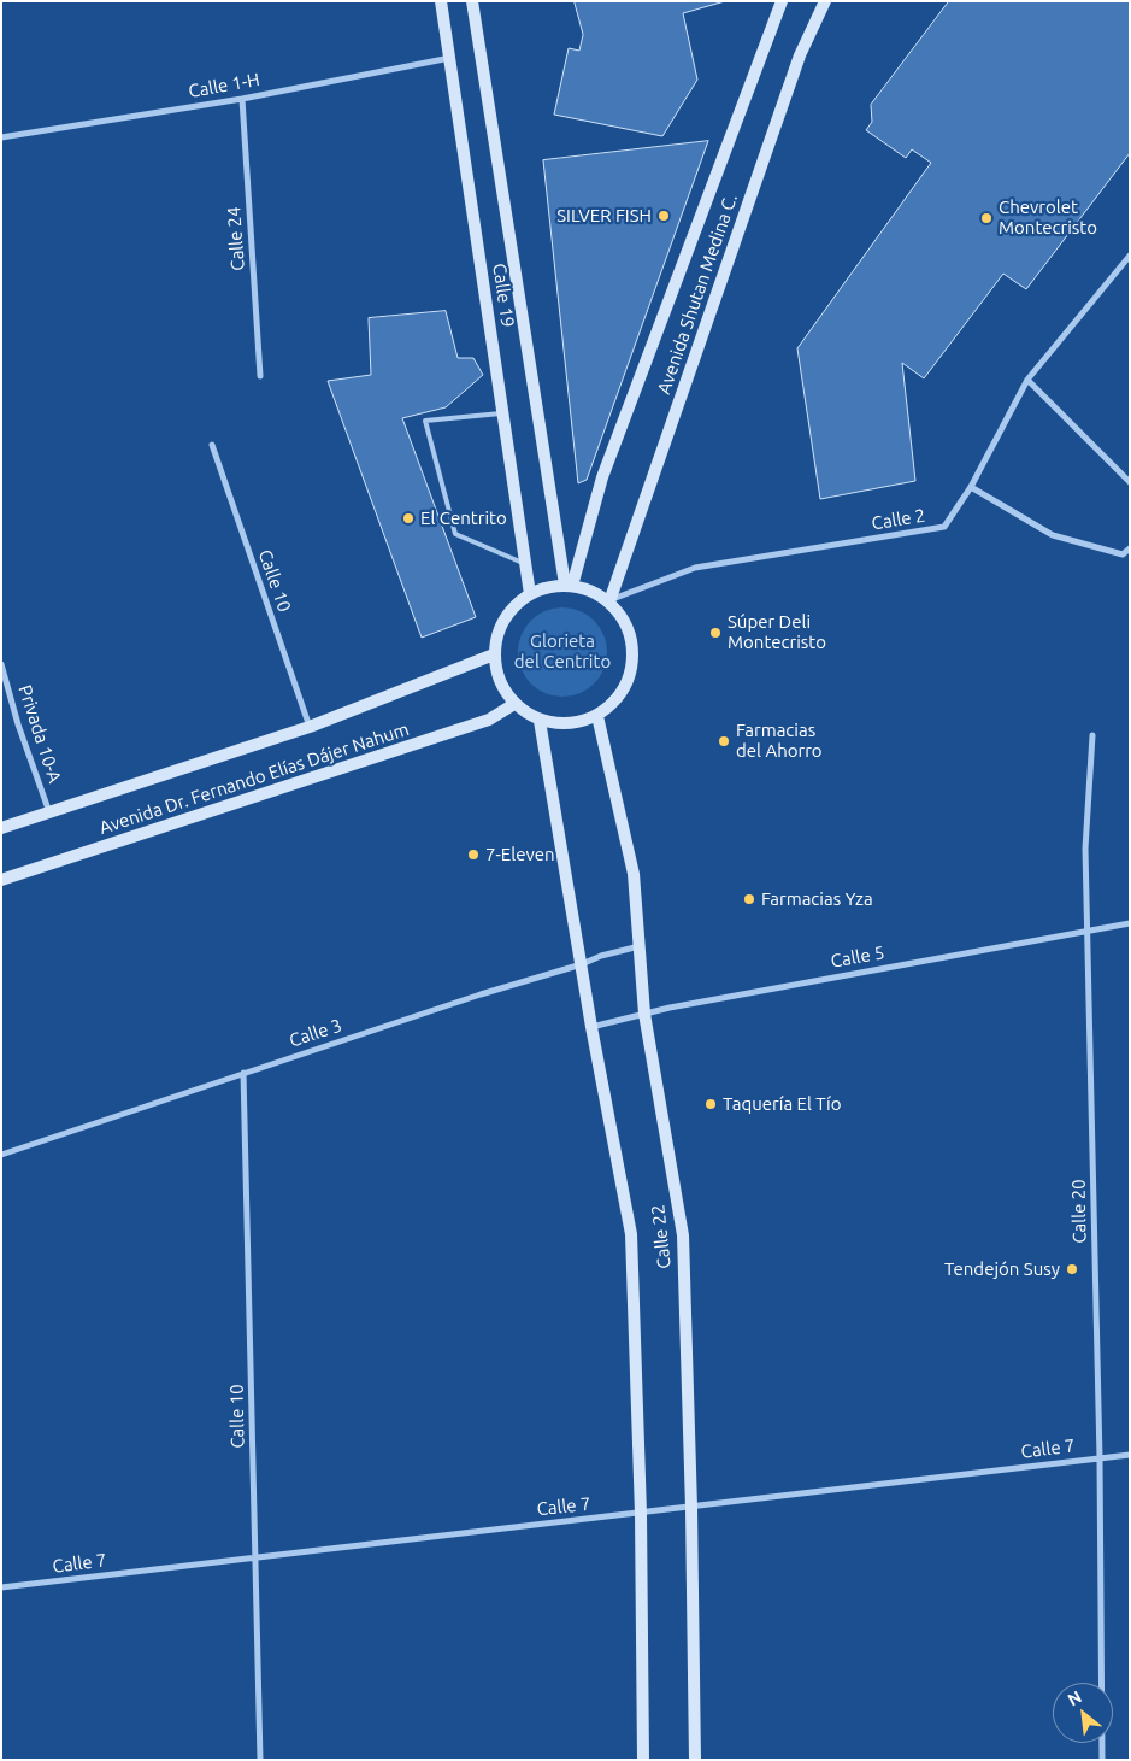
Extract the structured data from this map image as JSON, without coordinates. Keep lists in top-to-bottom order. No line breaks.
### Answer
{"streets":{"main road":["Avenida Shutan Medina C.","Calle 19","Avenida Dr. Fernando Elías Dájer Nahum","Calle 22"],"street":["Calle 1-H","Calle 24","Calle 2","Calle 10","Privada 10-A","Calle 5","Calle 3","Calle 20","Calle 7"]},"crossings":[["Calle 1-H","Calle 24"],["Calle 1-H","Calle 19"],["Avenida Shutan Medina C.","Calle 19"],["Avenida Shutan Medina C.","Calle 2"],["Avenida Shutan Medina C.","Avenida Dr. Fernando Elías Dájer Nahum"],["Avenida Shutan Medina C.","Calle 22"],["Calle 19","Calle 2"],["Calle 19","Avenida Dr. Fernando Elías Dájer Nahum"],["Calle 19","Calle 22"],["Calle 2","Avenida Dr. Fernando Elías Dájer Nahum"],["Calle 2","Calle 22"],["Calle 10","Avenida Dr. Fernando Elías Dájer Nahum"],["Calle 10","Calle 3"],["Calle 10","Calle 7"],["Privada 10-A","Avenida Dr. Fernando Elías Dájer Nahum"],["Avenida Dr. Fernando Elías Dájer Nahum","Calle 22"],["Calle 5","Calle 20"],["Calle 5","Calle 22"],["Calle 3","Calle 22"],["Calle 20","Calle 7"],["Calle 22","Calle 7"]],"parks":["Glorieta del Centrito"],"places":["SILVER FISH","Chevrolet Montecristo","El Centrito","Súper Deli Montecristo","Farmacias del Ahorro","7-Eleven","Farmacias Yza","Taquería El Tío","Tendejón Susy"],"north":"top left"}
